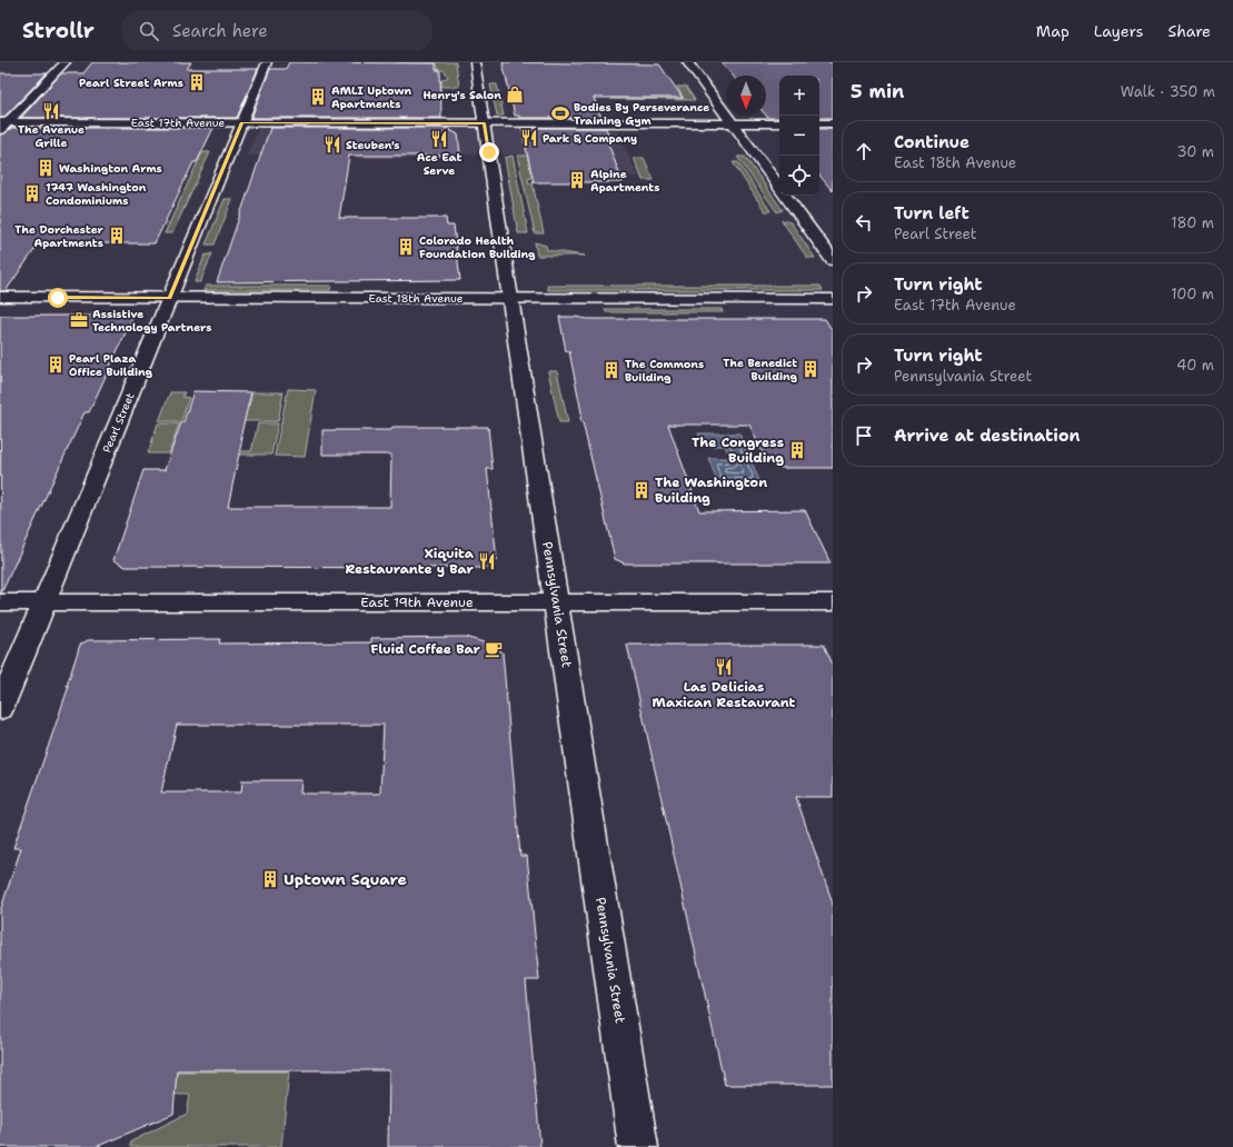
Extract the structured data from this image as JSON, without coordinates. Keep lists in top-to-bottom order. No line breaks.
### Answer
{"streets":{"street":["East 17th Avenue","East 18th Avenue","Pearl Street","East 19th Avenue","Pennsylvania Street"]},"crossings":[["East 17th Avenue","Pearl Street"],["East 17th Avenue","Pennsylvania Street"],["East 18th Avenue","Pearl Street"],["East 18th Avenue","Pennsylvania Street"],["Pearl Street","East 19th Avenue"],["East 19th Avenue","Pennsylvania Street"]],"places":{"building":["Pearl Street Arms","AMLI Uptown Apartments","Washington Arms","Alpine Apartments","1747 Washington Condominiums","The Dorchester Apartments","Colorado Health Foundation Building","Pearl Plaza Office Building","The Benedict Building","The Commons Building","The Congress Building","The Washington Building","Uptown Square"],"shop":["Henry's Salon"],"restaurant":["The Avenue Grille","Park & Company","Ace Eat Serve","Steuben's","Xiquita Restaurante y Bar","Las Delicias Maxican Restaurant"],"sports":["Bodies By Perseverance Training Gym"],"office":["Assistive Technology Partners"],"cafe":["Fluid Coffee Bar"]},"north":"bottom","page":{"header":"Strollr","search":"Search here","nav":["Map","Layers","Share"],"heading":["5 min","Walk · 350 m"],"map_buttons":["+","−"],"list":[["Continue","East 18th Avenue","30 m"],["Turn left","Pearl Street","180 m"],["Turn right","East 17th Avenue","100 m"],["Turn right","Pennsylvania Street","40 m"],"Arrive at destination"]}}
